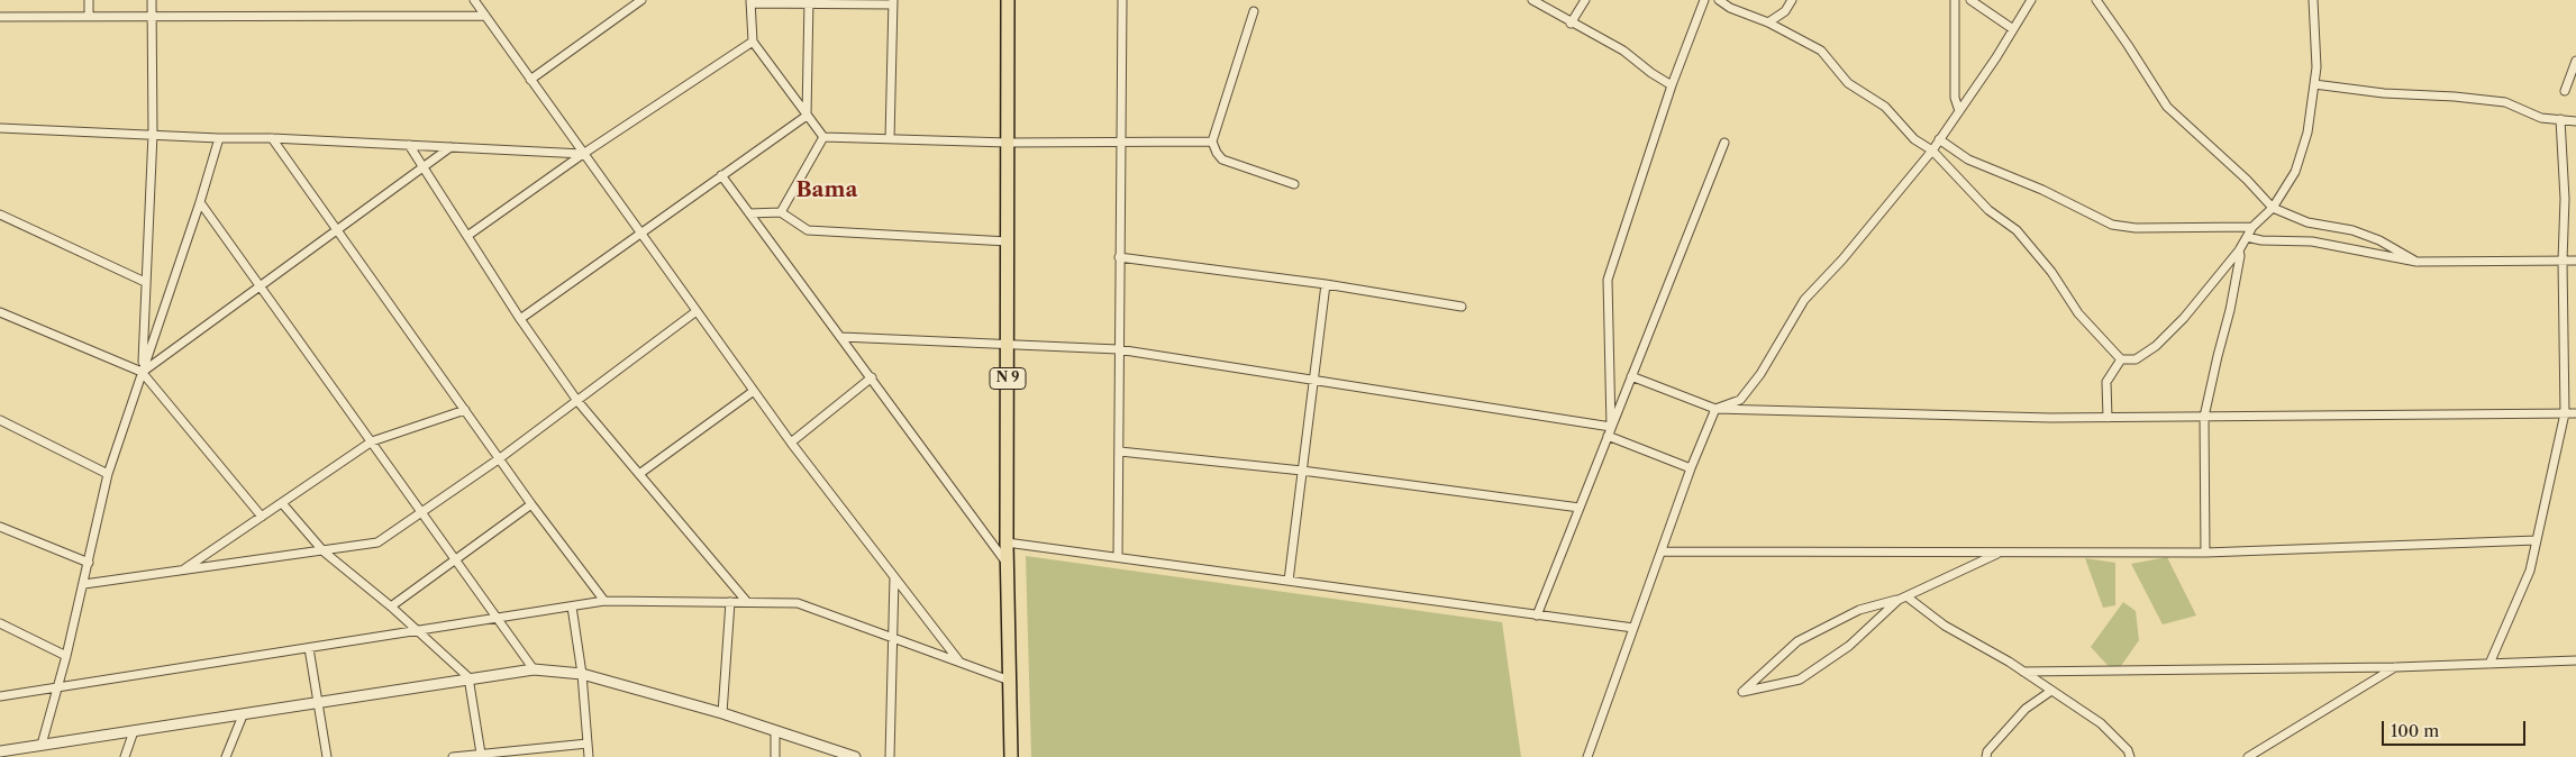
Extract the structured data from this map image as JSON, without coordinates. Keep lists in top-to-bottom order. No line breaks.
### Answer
{"streets":{"main road":["N 9"]},"districts":["Bama"],"scale_bar":"100 m"}
